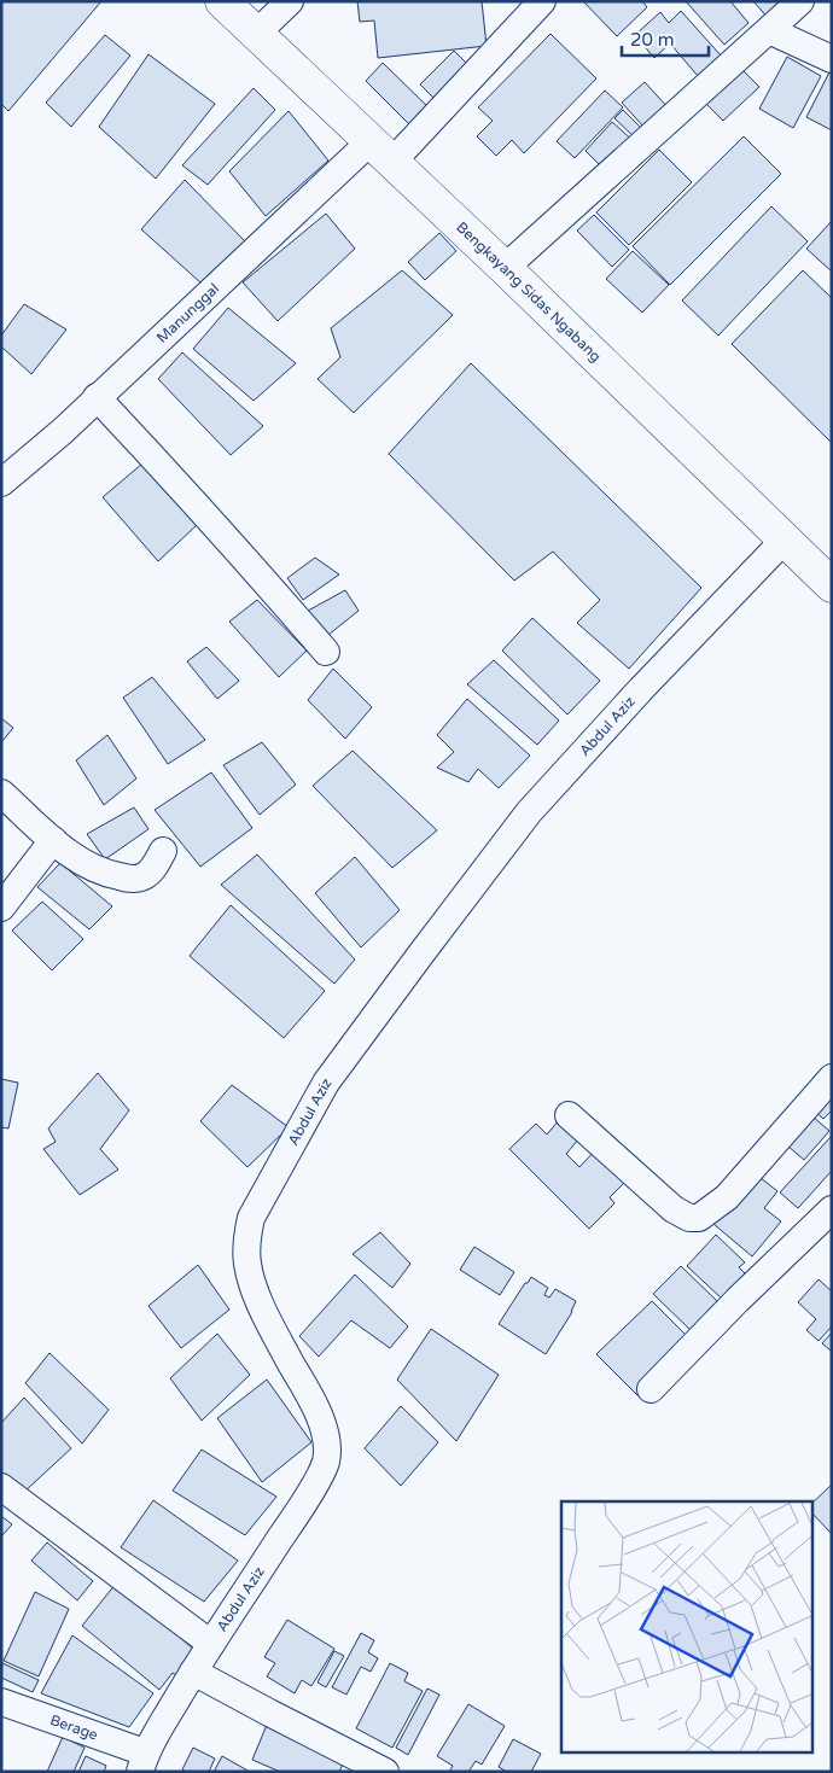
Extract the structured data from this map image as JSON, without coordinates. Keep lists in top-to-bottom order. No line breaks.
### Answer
{"streets":{"highway":["Bengkayang Sidas Ngabang"],"street":["Manunggal","Abdul Aziz","Berage"]},"crossings":[["Bengkayang Sidas Ngabang","Manunggal"],["Bengkayang Sidas Ngabang","Abdul Aziz"],["Abdul Aziz","Berage"]],"scale_bar":"20 m"}
